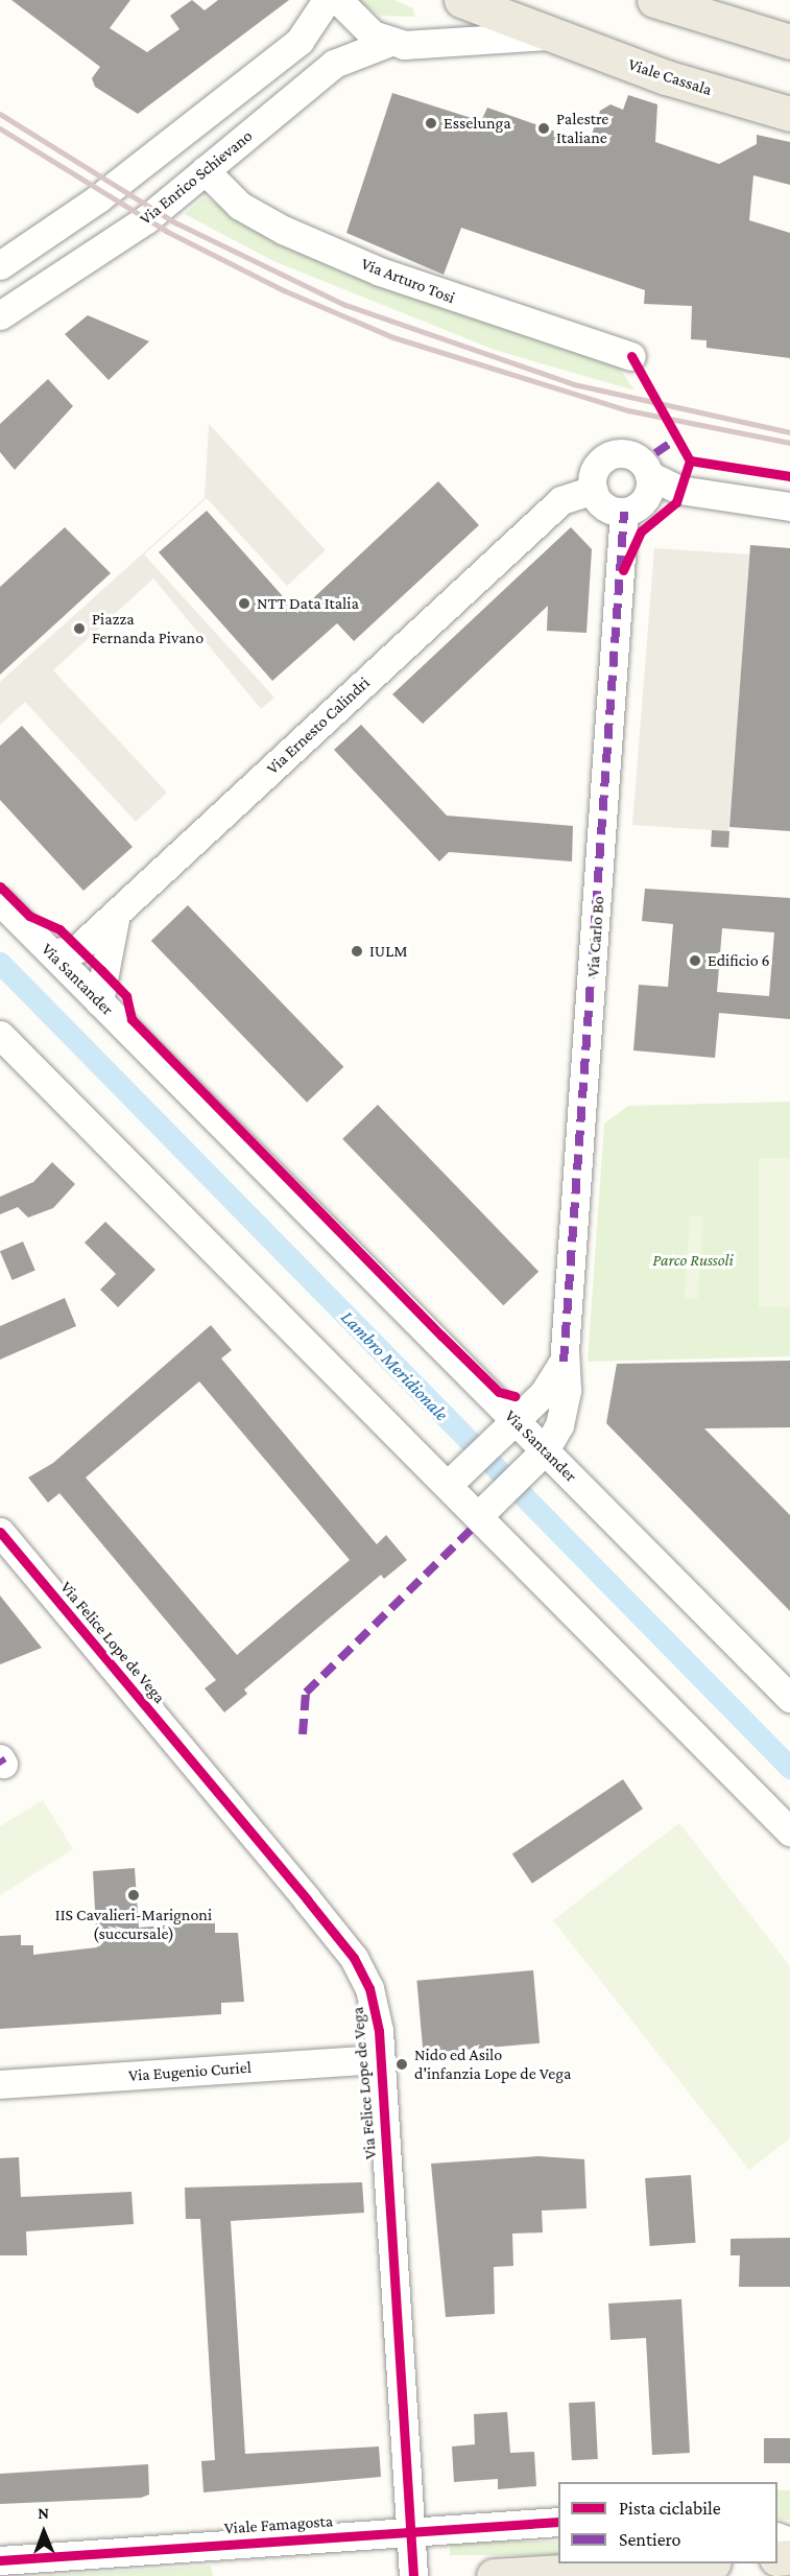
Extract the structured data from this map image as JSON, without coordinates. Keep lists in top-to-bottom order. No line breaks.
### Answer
{"streets":{"main road":["Viale Cassala"],"street":["Via Enrico Schievano","Via Arturo Tosi","Via Ernesto Calindri","Via Carlo Bo","Via Santander","Via Felice Lope de Vega","Via Eugenio Curiel","Viale Famagosta"]},"crossings":[["Viale Cassala","Via Enrico Schievano"],["Via Enrico Schievano","Via Arturo Tosi"],["Via Ernesto Calindri","Via Carlo Bo"],["Via Ernesto Calindri","Via Santander"],["Via Carlo Bo","Via Santander"],["Via Felice Lope de Vega","Via Eugenio Curiel"],["Via Felice Lope de Vega","Viale Famagosta"]],"water":["Lambro Meridionale"],"parks":["Parco Russoli"],"places":["Esselunga","Palestre Italiane","NTT Data Italia","Piazza Fernanda Pivano","IULM","Edificio 6","IIS Cavalieri-Marignoni (succursale)","Nido ed Asilo d'infanzia Lope de Vega"],"legend":["Pista ciclabile","Sentiero"],"north":"top"}
